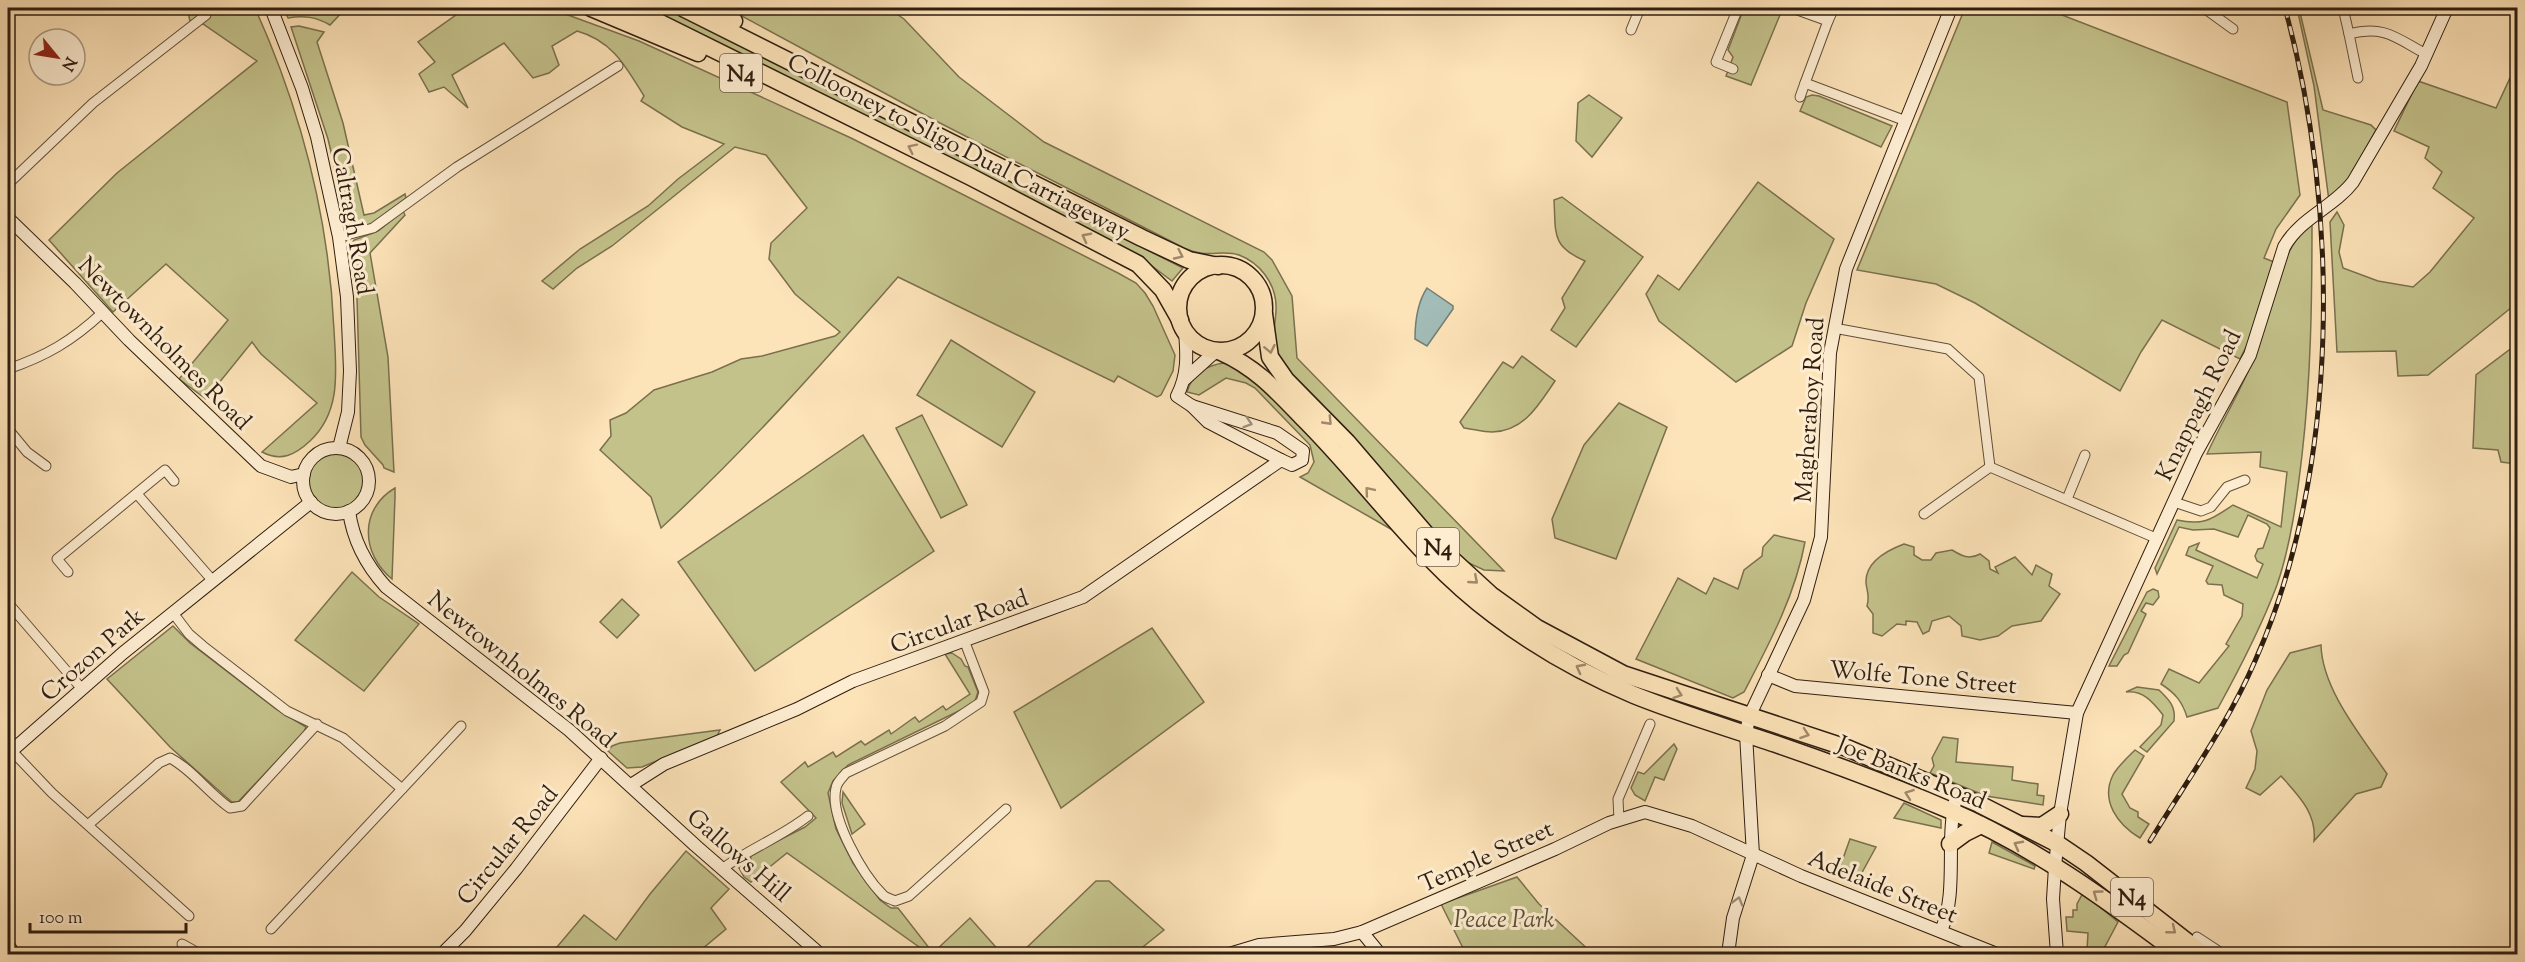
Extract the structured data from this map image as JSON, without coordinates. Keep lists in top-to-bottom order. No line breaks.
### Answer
{"streets":{"highway":["N4","Collooney to Sligo Dual Carriageway","Joe Banks Road"],"street":["Caltragh Road","Newtownholmes Road","Knappagh Road","Magheraboy Road","Circular Road","Crozon Park","Wolfe Tone Street","Gallows Hill","Temple Street","Adelaide Street"]},"crossings":[["N4","Collooney to Sligo Dual Carriageway"],["N4","Knappagh Road"],["N4","Magheraboy Road"],["N4","Joe Banks Road"],["Caltragh Road","Newtownholmes Road"],["Caltragh Road","Crozon Park"],["Newtownholmes Road","Circular Road"],["Newtownholmes Road","Crozon Park"],["Newtownholmes Road","Gallows Hill"],["Knappagh Road","Wolfe Tone Street"],["Knappagh Road","Joe Banks Road"],["Magheraboy Road","Wolfe Tone Street"],["Magheraboy Road","Joe Banks Road"],["Magheraboy Road","Temple Street"],["Magheraboy Road","Adelaide Street"],["Circular Road","Gallows Hill"],["Temple Street","Adelaide Street"]],"parks":["Peace Park"],"scale_bar":"100 m","north":"bottom right"}
